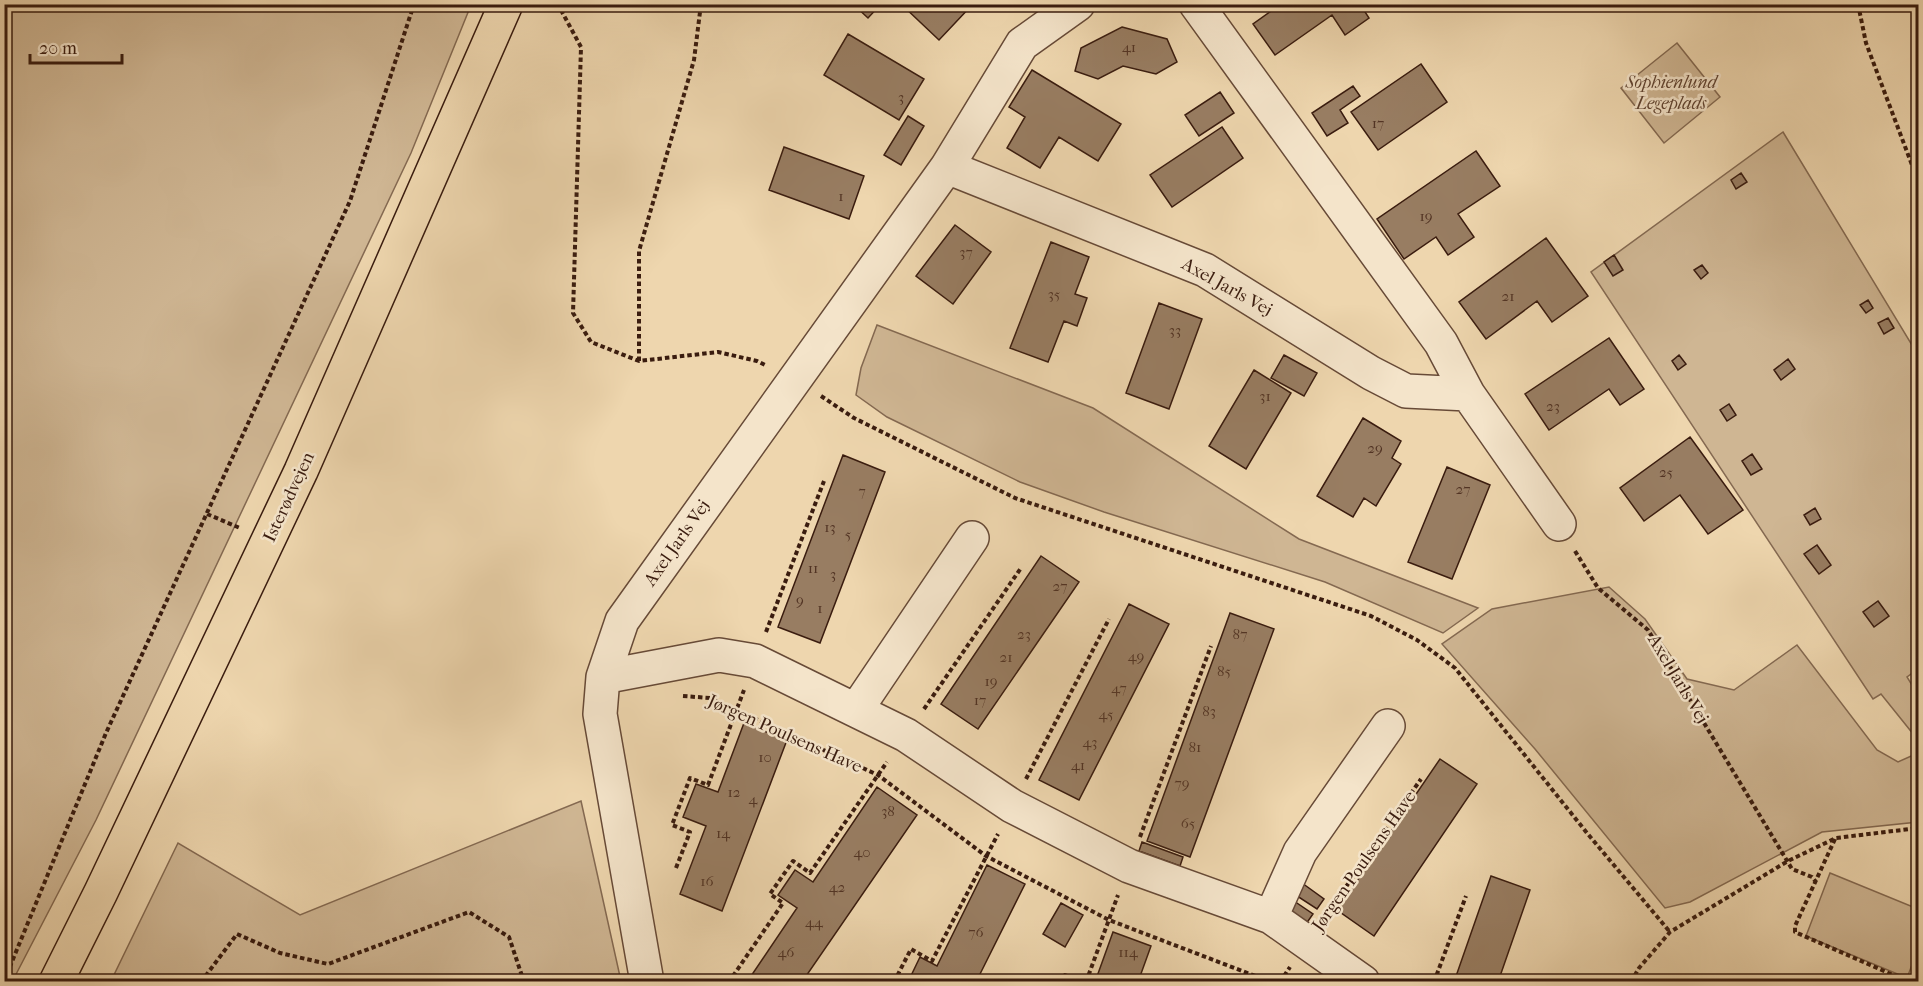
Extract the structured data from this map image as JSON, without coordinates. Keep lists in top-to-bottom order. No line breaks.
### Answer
{"streets":{"highway":["Isterødvejen"],"street":["Axel Jarls Vej","Jørgen Poulsens Have"]},"crossings":[["Axel Jarls Vej","Jørgen Poulsens Have"]],"parks":["Sophienlund Legeplads"],"house_numbers":["41","3","17","1","19","37","35","21","33","31","23","29","25","27","7","13","5","11","3","27","9","1","23","87","49","21","85","19","47","17","83","45","43","81","10","41","79","12","4","38","65","14","40","16","42","44","76","46","114"],"scale_bar":"20 m"}
